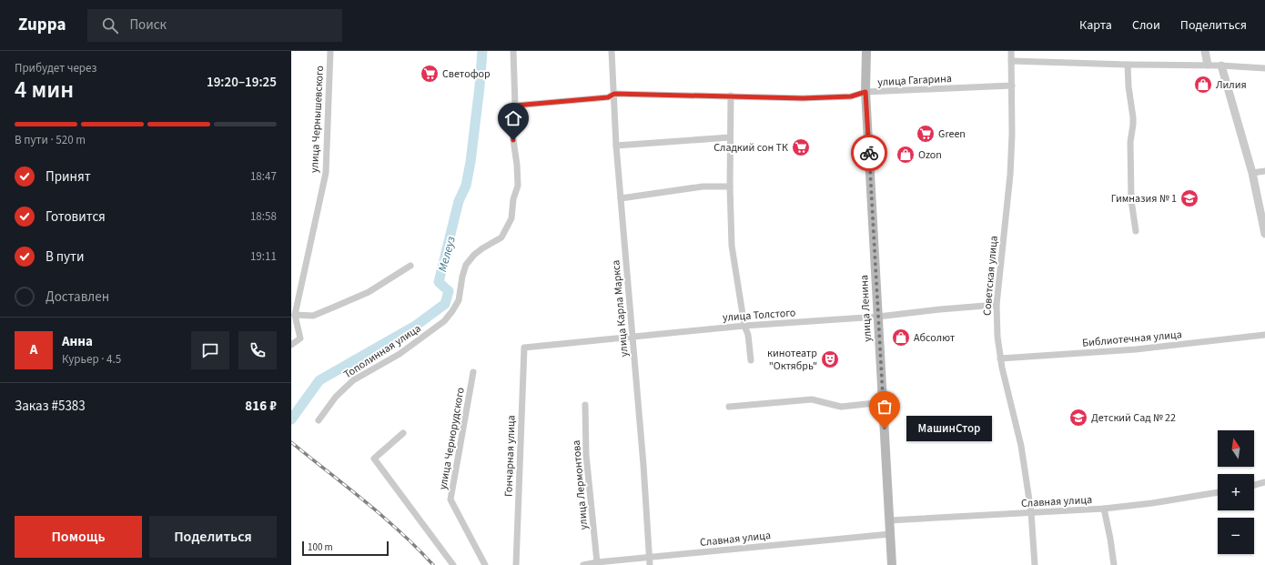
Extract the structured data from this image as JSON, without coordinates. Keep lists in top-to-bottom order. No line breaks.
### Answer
{"streets":{"main road":["улица Ленина"],"street":["улица Гагарина","улица Чернышевского","Советская улица","улица Карла Маркса","улица Толстого","Библиотечная улица","Тополинная улица","улица Чернорудского","Гончарная улица","улица Лермонтова","Славная улица"]},"crossings":[["улица Гагарина","Советская улица"],["улица Гагарина","улица Карла Маркса"],["улица Гагарина","улица Ленина"],["улица Гагарина","Тополинная улица"],["Советская улица","улица Толстого"],["Советская улица","Библиотечная улица"],["Советская улица","Славная улица"],["улица Карла Маркса","улица Толстого"],["улица Карла Маркса","Славная улица"],["улица Ленина","улица Толстого"],["улица Ленина","Славная улица"],["улица Толстого","Гончарная улица"],["улица Лермонтова","Славная улица"]],"water":["Мелеуз"],"places":{"supermarket":["Светофор","Green","Сладкий сон ТК"],"shop":["Лилия","Ozon","Абсолют"],"school or university":["Гимназия № 1","Детский Сад № 22"],"theatre":["кинотеатр \"Октябрь\""],"other":["МашинСтор"]},"scale_bar":"100 m","north":"top","page":{"header":"Zuppa","search":"Поиск","nav":["Карта","Слои","Поделиться"],"heading":["4 мин","Прибудет через","19:20–19:25"],"panel":["Анна","Курьер · 4.5","Заказ #5383","816 ₽"],"bar":"В пути · 520 m","list":[["Принят","18:47"],["Готовится","18:58"],["В пути","19:11"],"Доставлен"],"round":"А","bubble":"МашинСтор","map_buttons":["+","−"],"buttons":["Помощь","Поделиться"],"scale":"100 m"}}
